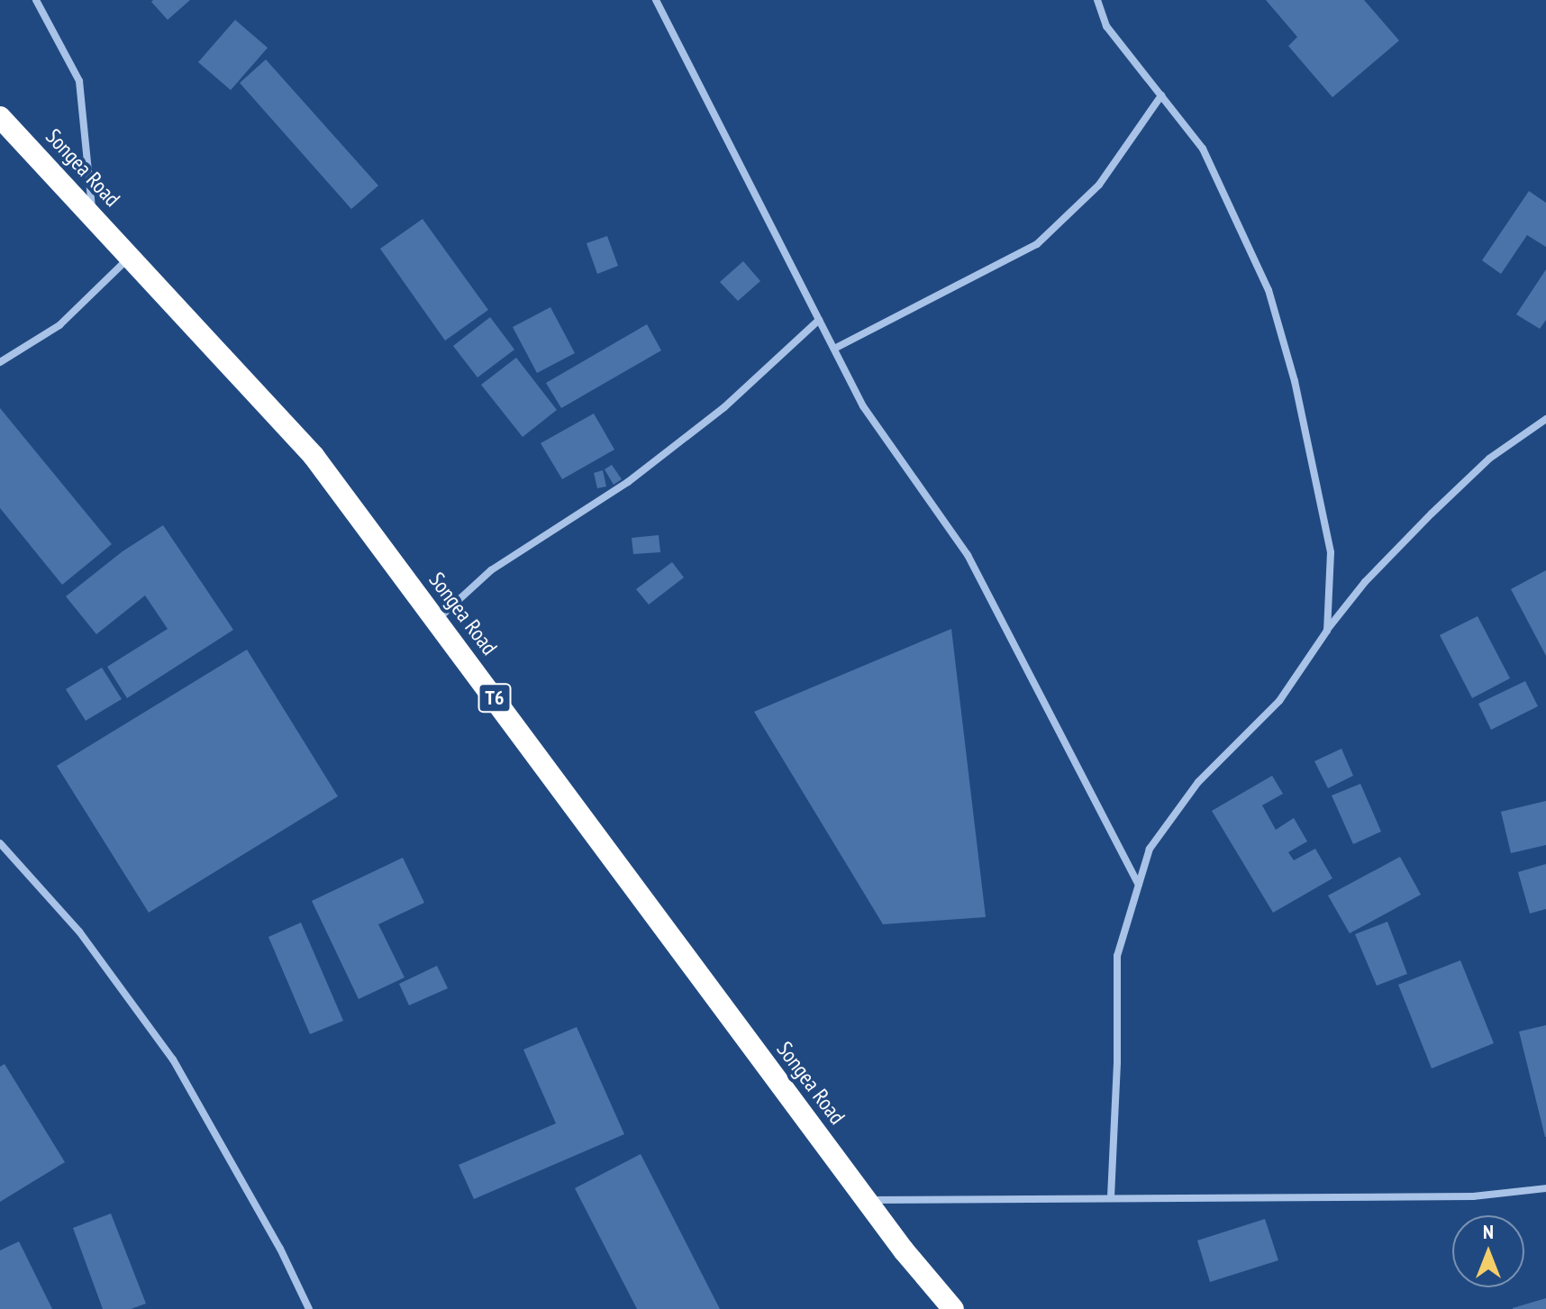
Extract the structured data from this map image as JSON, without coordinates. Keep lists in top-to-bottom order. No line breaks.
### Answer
{"streets":{"highway":["Songea Road","T6"]},"north":"top"}
